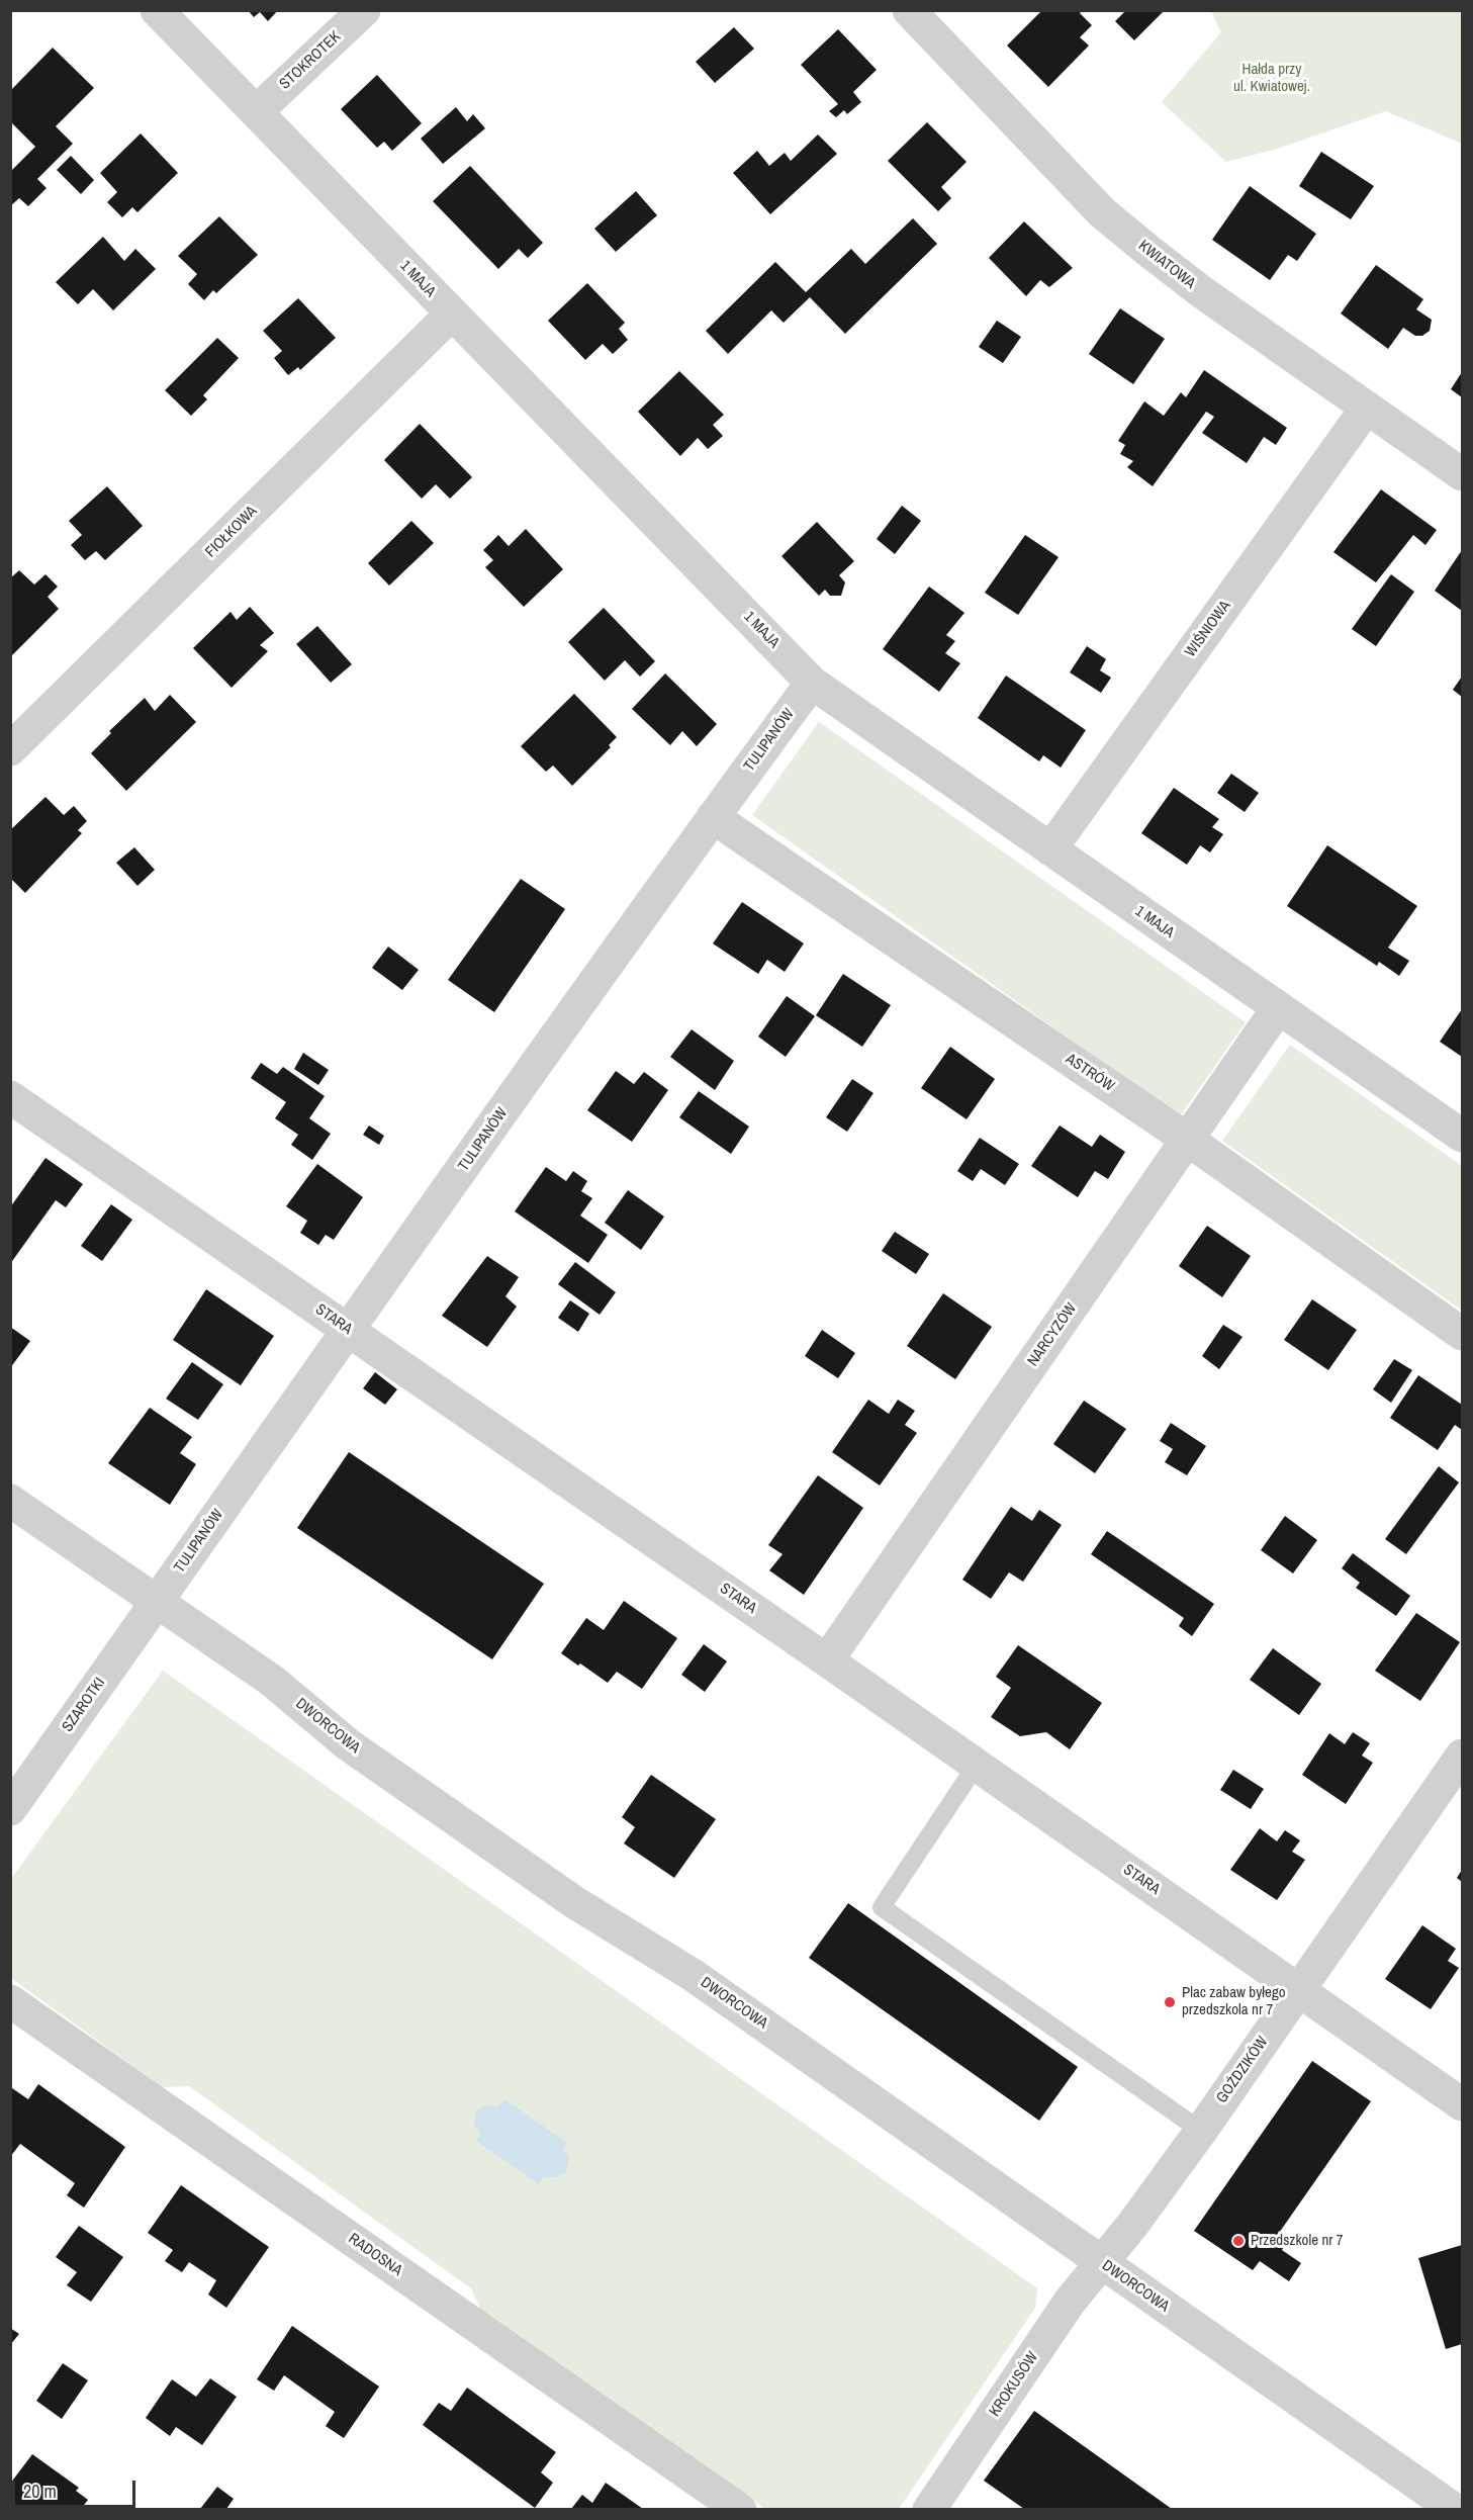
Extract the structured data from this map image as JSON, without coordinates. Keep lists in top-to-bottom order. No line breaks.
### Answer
{"streets":{"street":["STOKROTEK","KWIATOWA","1 MAJA","FIOŁKOWA","WIŚNIOWA","TULIPANÓW","ASTRÓW","STARA","NARCYZÓW","SZAROTKI","DWORCOWA","GOŹDZIKÓW","RADOSNA","KROKUSÓW"]},"crossings":[["STOKROTEK","1 MAJA"],["KWIATOWA","WIŚNIOWA"],["1 MAJA","FIOŁKOWA"],["1 MAJA","WIŚNIOWA"],["1 MAJA","TULIPANÓW"],["1 MAJA","NARCYZÓW"],["TULIPANÓW","ASTRÓW"],["TULIPANÓW","STARA"],["TULIPANÓW","SZAROTKI"],["TULIPANÓW","DWORCOWA"],["ASTRÓW","NARCYZÓW"],["STARA","NARCYZÓW"],["STARA","GOŹDZIKÓW"],["SZAROTKI","DWORCOWA"],["DWORCOWA","GOŹDZIKÓW"],["DWORCOWA","KROKUSÓW"],["GOŹDZIKÓW","KROKUSÓW"]],"parks":["Hałda przy ul. Kwiatowej."],"places":["Plac zabaw byłego przedszkola nr 7","Przedszkole nr 7"],"scale_bar":"20 m"}
